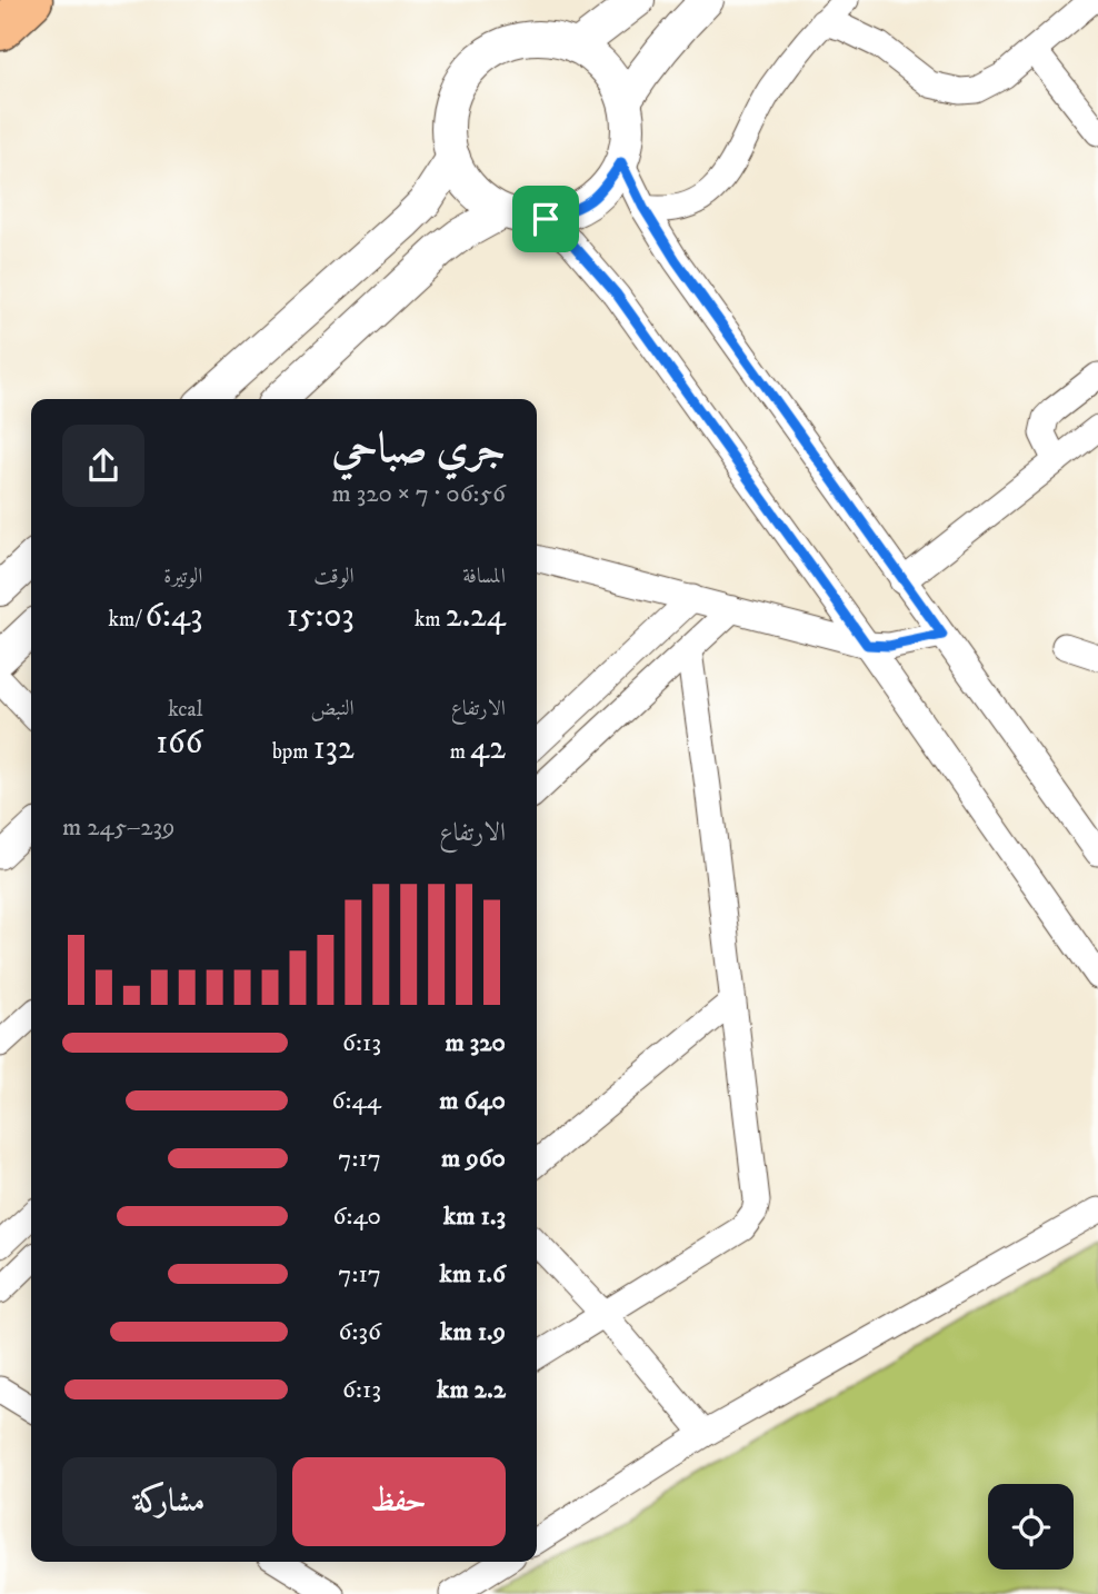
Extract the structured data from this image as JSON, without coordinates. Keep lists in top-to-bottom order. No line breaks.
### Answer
{"page":{"heading":["جري صباحي","06:56 · 7 × 320 m"],"stats":[["المسافة","2.24 km"],["الوقت","15:03"],["الوتيرة","6:43 /km"],["الارتفاع","42 m"],["النبض","132 bpm"],["kcal","166"]],"chart":["الارتفاع","239–245 m"],"list":[{"name":"320 m","note":"6:13"},{"name":"640 m","note":"6:44"},{"name":"960 m","note":"7:17"},{"name":"1.3 km","note":"6:40"},{"name":"1.6 km","note":"7:17"},{"name":"1.9 km","note":"6:36"},{"name":"2.2 km","note":"6:13"}],"buttons":["حفظ","مشاركة"]}}
